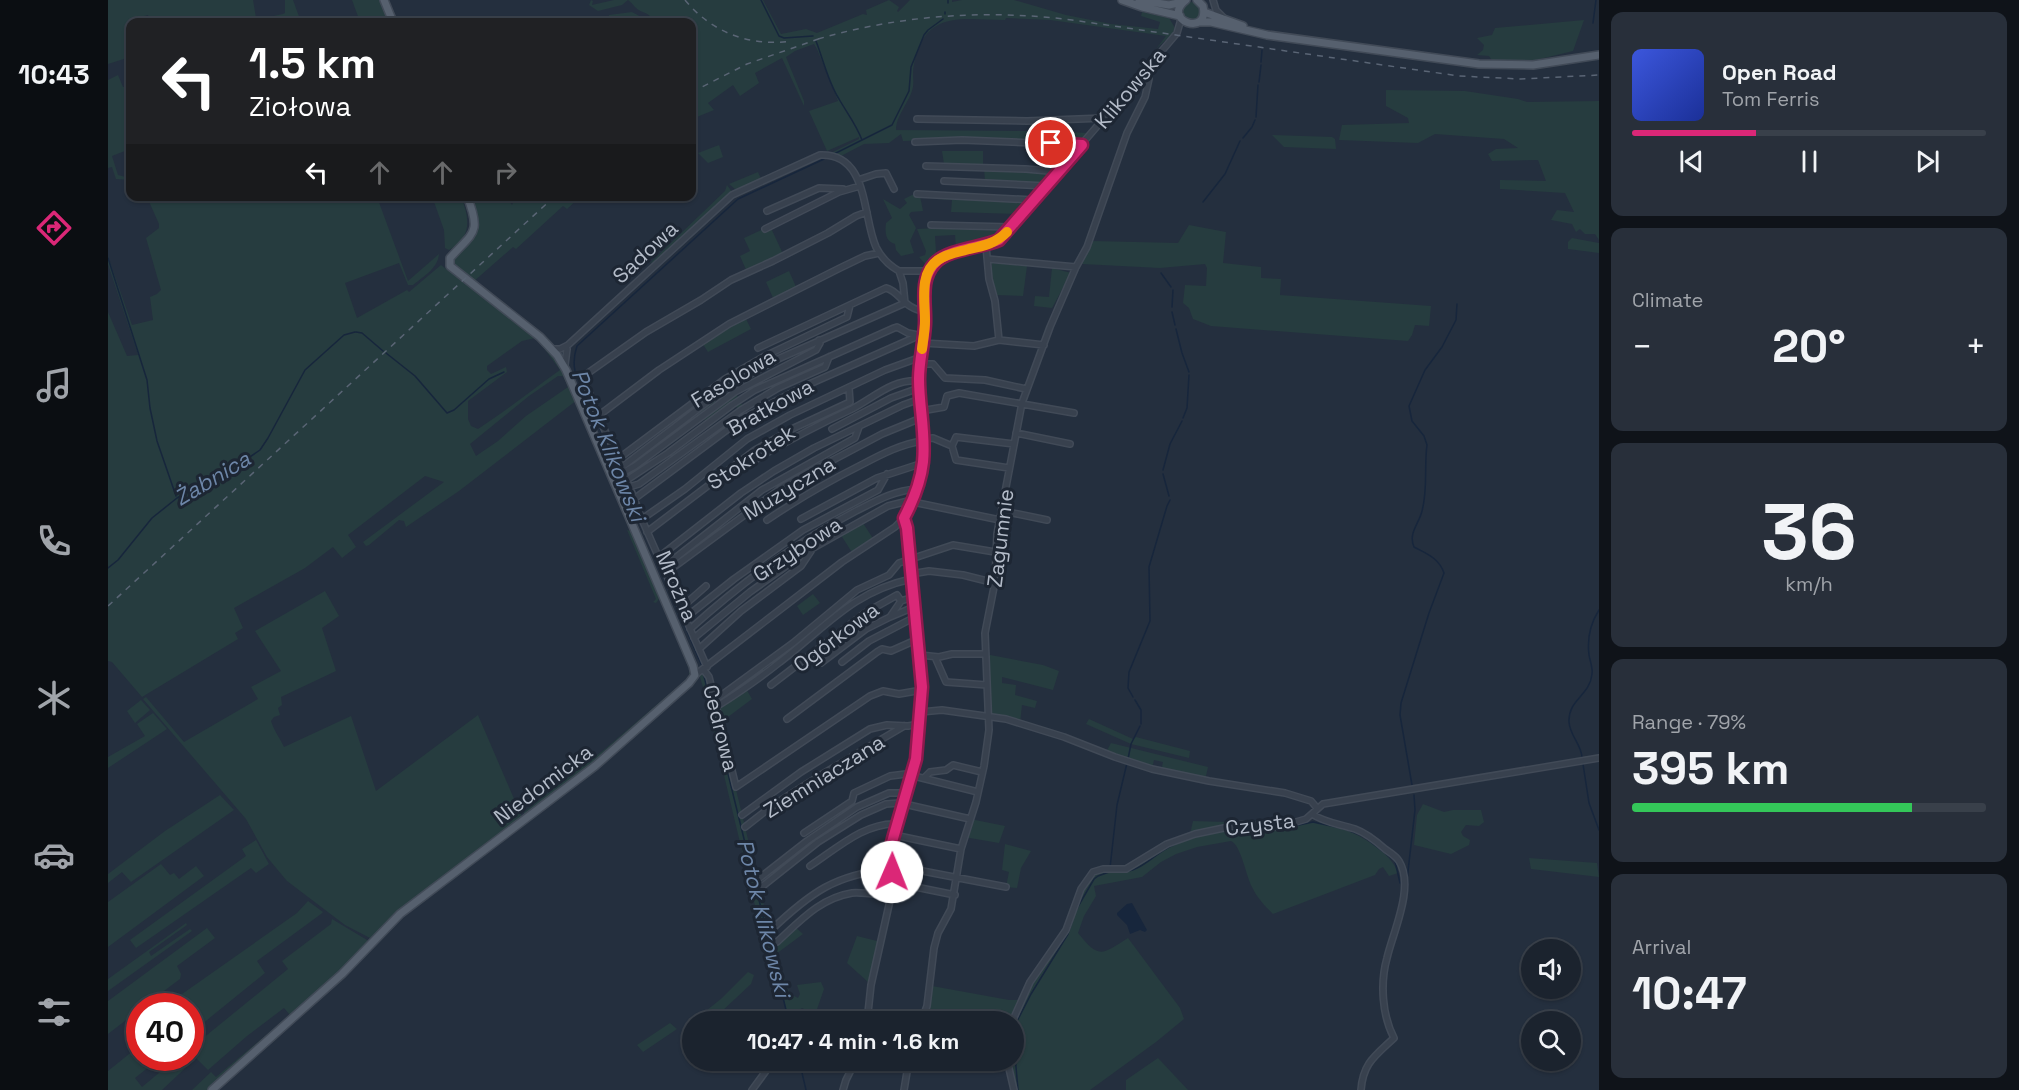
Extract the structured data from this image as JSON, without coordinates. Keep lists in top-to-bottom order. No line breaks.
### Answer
{"streets":{"main road":["Mroźna","Niedomicka"],"street":["Klikowska","Sadowa","Fasolowa","Bratkowa","Stokrotek","Muzyczna","Zagumnie","Grzybowa","Ogórkowa","Cedrowa","Ziemniaczana","Czysta"]},"crossings":[["Klikowska","Zagumnie"],["Sadowa","Mroźna"],["Sadowa","Cedrowa"],["Fasolowa","Cedrowa"],["Bratkowa","Cedrowa"],["Stokrotek","Cedrowa"],["Muzyczna","Zagumnie"],["Muzyczna","Cedrowa"],["Grzybowa","Cedrowa"],["Mroźna","Niedomicka"],["Cedrowa","Niedomicka"]],"water":["Potok Klikowski","Żabnica"],"page":{"tabs":"10:43","turn":["1.5 km","Ziołowa"],"song":["Open Road","Tom Ferris"],"tile":["Climate",["36","km/h"],["Range · 79%","395 km"],["Arrival","10:47"]],"heat":["−","20°","+"],"limit":"40","trip":"10:47 · 4 min · 1.6 km"}}
